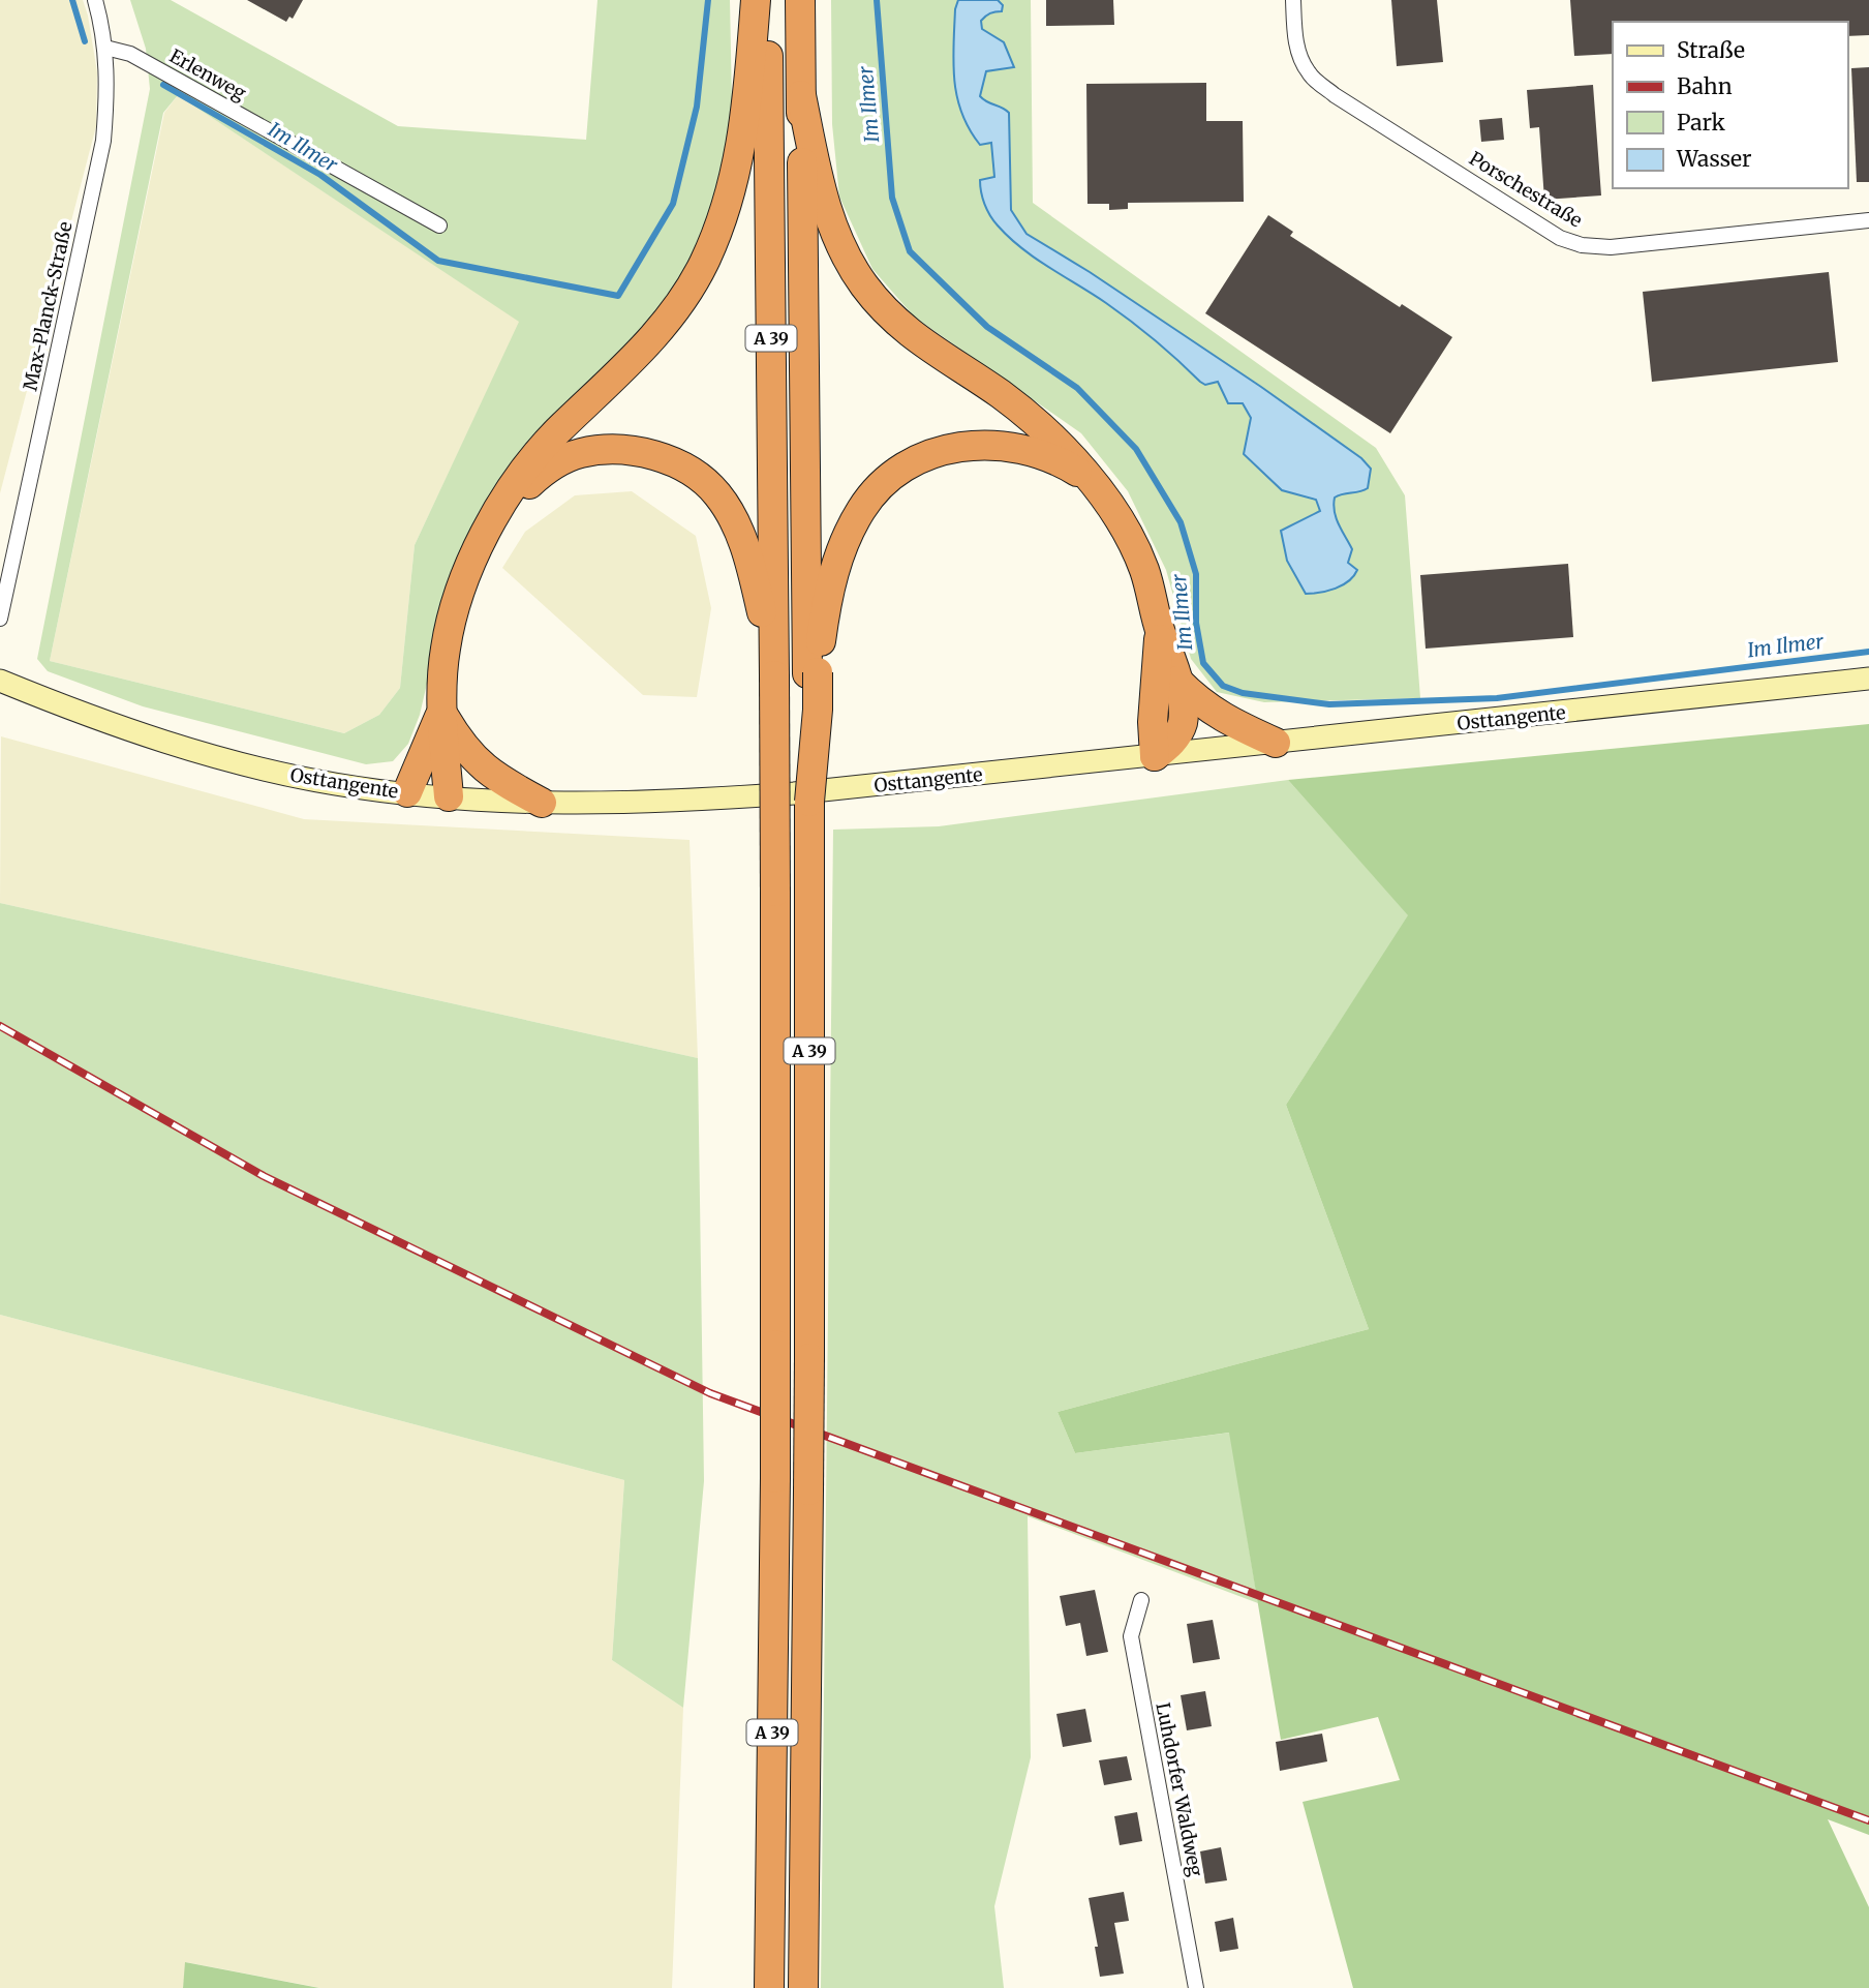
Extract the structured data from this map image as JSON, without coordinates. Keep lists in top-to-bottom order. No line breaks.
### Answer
{"streets":{"highway":["A 39"],"main road":["Osttangente"],"street":["Erlenweg","Porschestraße","Max-Planck-Straße","Luhdorfer Waldweg"]},"crossings":[["Erlenweg","Max-Planck-Straße"]],"water":["Im Ilmer"],"legend":["Straße","Bahn","Park","Wasser"]}
